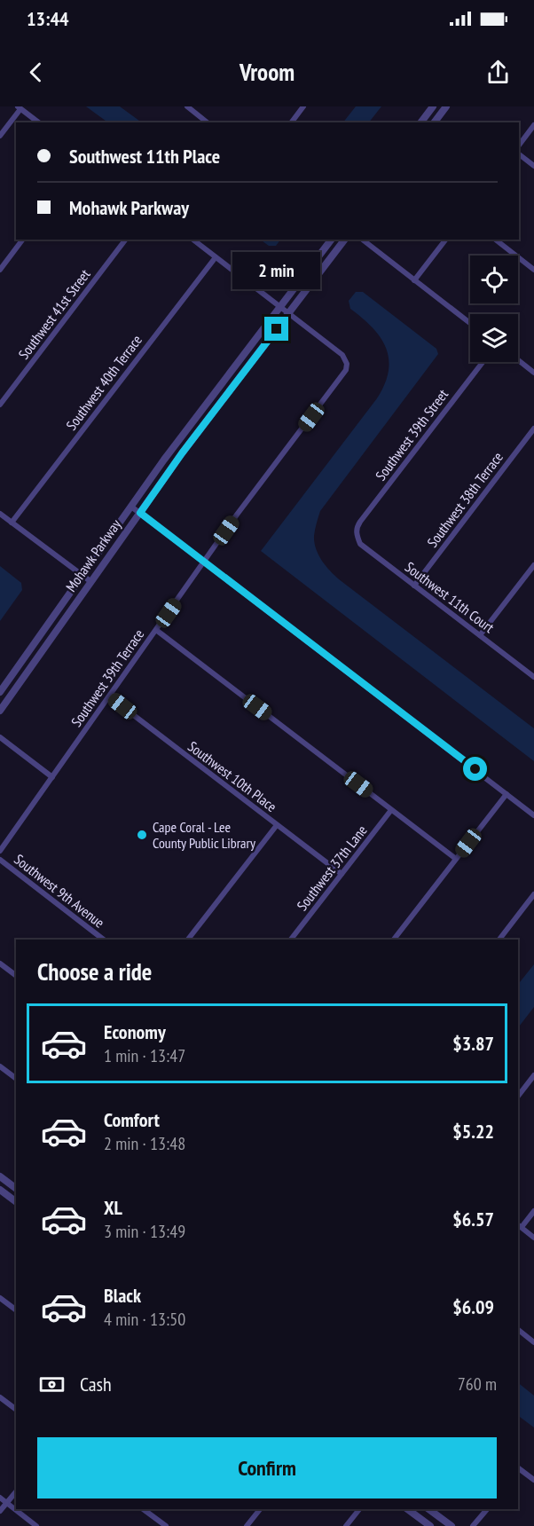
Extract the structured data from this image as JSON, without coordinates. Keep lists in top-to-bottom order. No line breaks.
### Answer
{"streets":{"street":["Southwest 41st Street","Southwest 40th Terrace","Southwest 39th Street","Southwest 38th Terrace","Mohawk Parkway","Southwest 11th Court","Southwest 39th Terrace","Southwest 10th Place","Southwest 37th Lane","Southwest 9th Avenue"]},"crossings":[["Southwest 39th Street","Southwest 11th Court"],["Southwest 38th Terrace","Southwest 11th Court"],["Mohawk Parkway","Southwest 39th Terrace"],["Southwest 39th Terrace","Southwest 10th Place"],["Southwest 10th Place","Southwest 37th Lane"]],"places":["Cape Coral - Lee County Public Library"],"page":{"status":"13:44","header":"Vroom","banner":["Southwest 11th Place","Mohawk Parkway"],"bubble":"2 min","heading":"Choose a ride","list":[{"name":"Economy","note":"1 min · 13:47","value":"$3.87"},{"name":"Comfort","note":"2 min · 13:48","value":"$5.22"},{"name":"XL","note":"3 min · 13:49","value":"$6.57"},{"name":"Black","note":"4 min · 13:50","value":"$6.09"}],"pay":["Cash","760 m"],"buttons":"Confirm"}}
